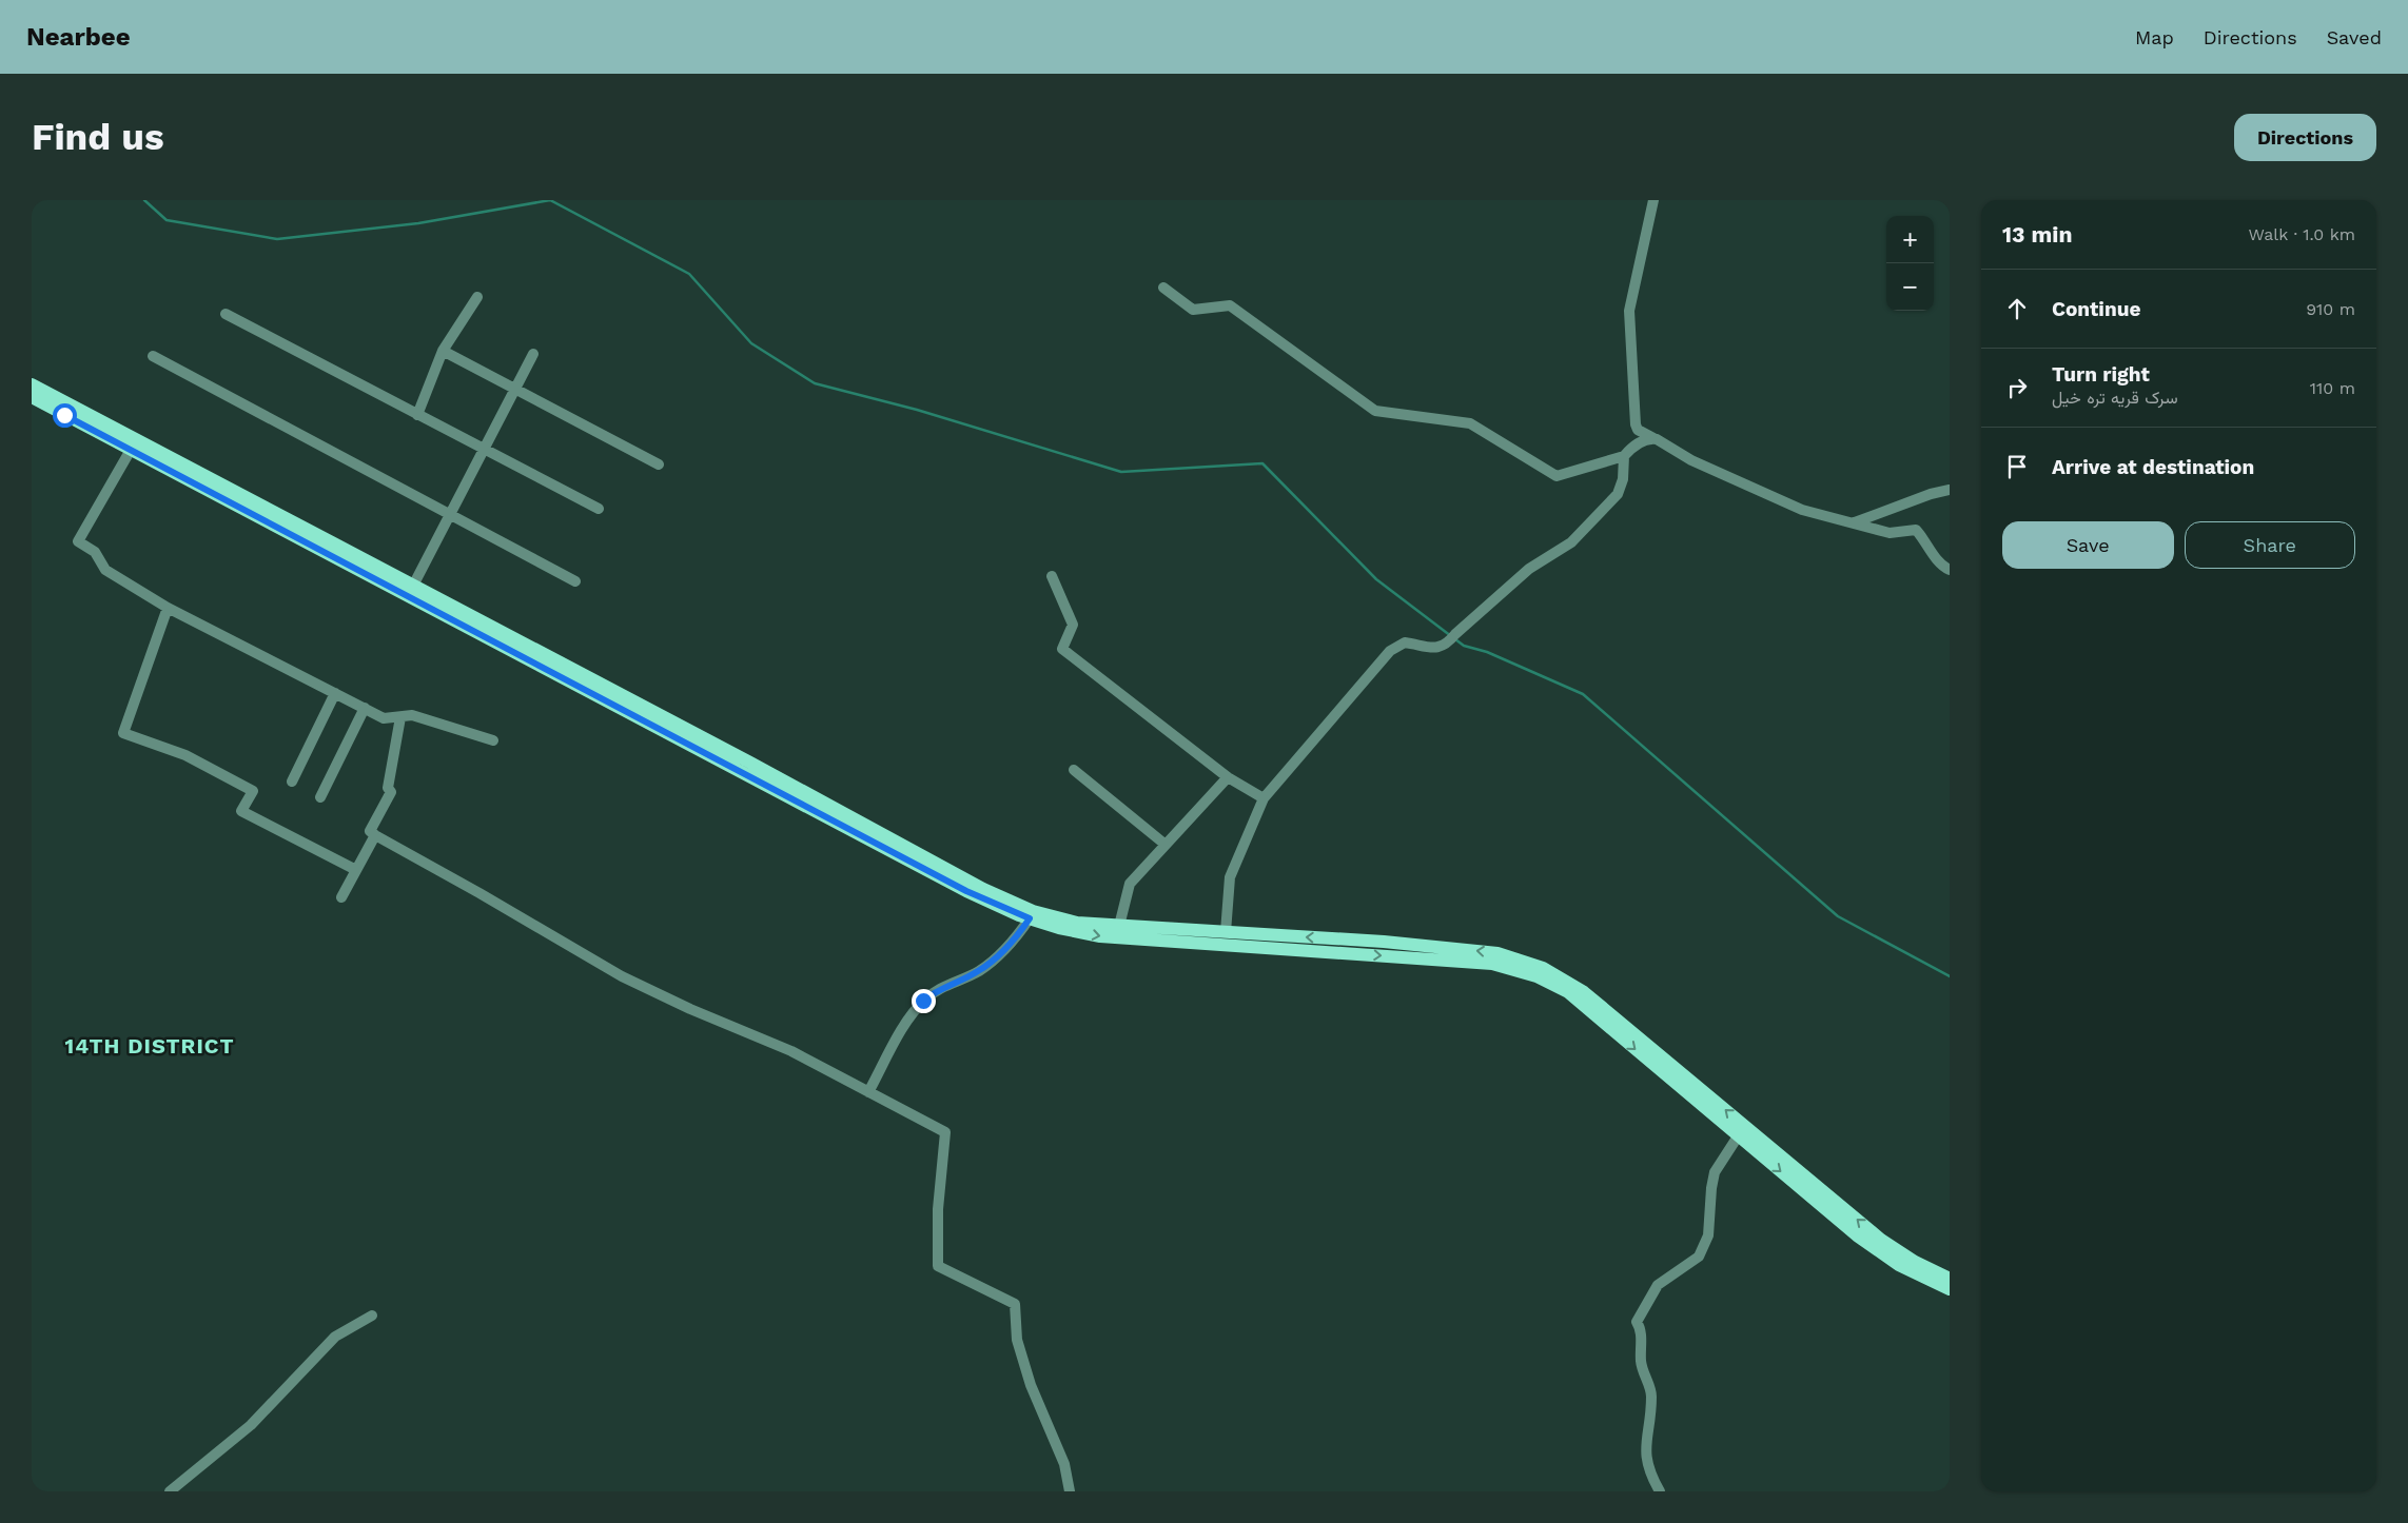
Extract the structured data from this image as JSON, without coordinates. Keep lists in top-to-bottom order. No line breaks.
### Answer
{"districts":["14TH DISTRICT"],"page":{"header":"Nearbee","nav":["Map","Directions","Saved"],"buttons":["Directions",["Save","Share"]],"title":"Find us","heading":["13 min","Walk · 1.0 km"],"map_buttons":["+","−"],"list":[["Continue","910 m"],["Turn right","سرک قریه تره خیل","110 m"],"Arrive at destination"]}}
